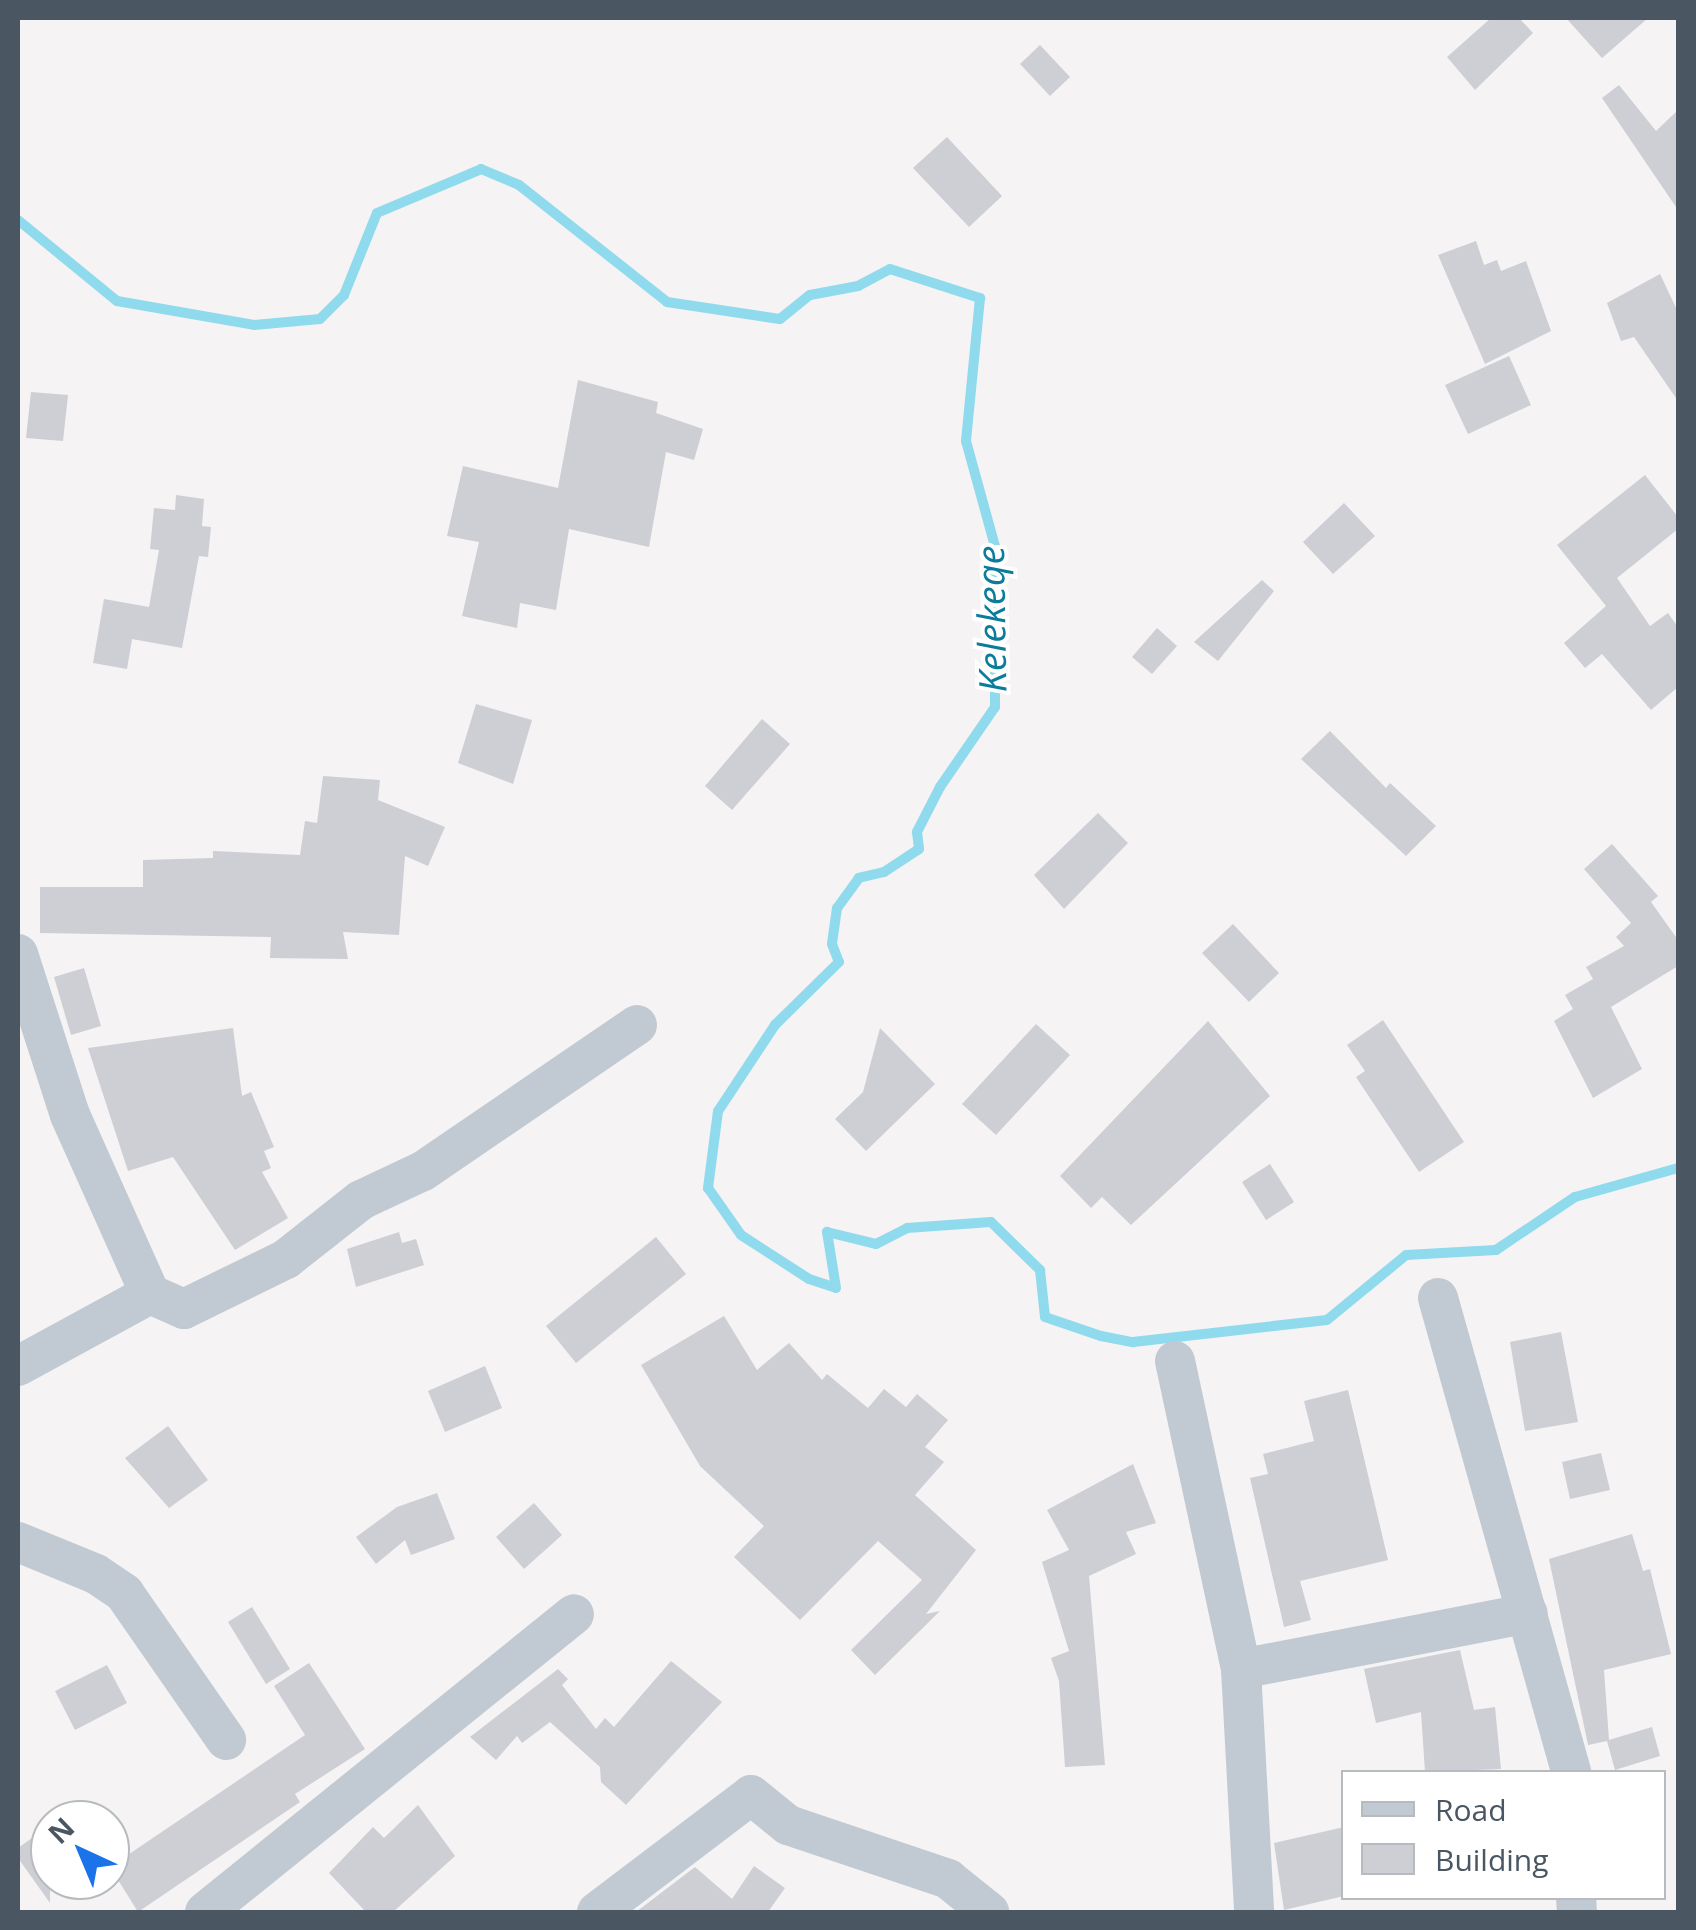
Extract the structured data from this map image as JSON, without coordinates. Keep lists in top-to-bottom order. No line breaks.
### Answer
{"water":["Kelekeqe"],"legend":["Road","Building"],"north":"top left"}
